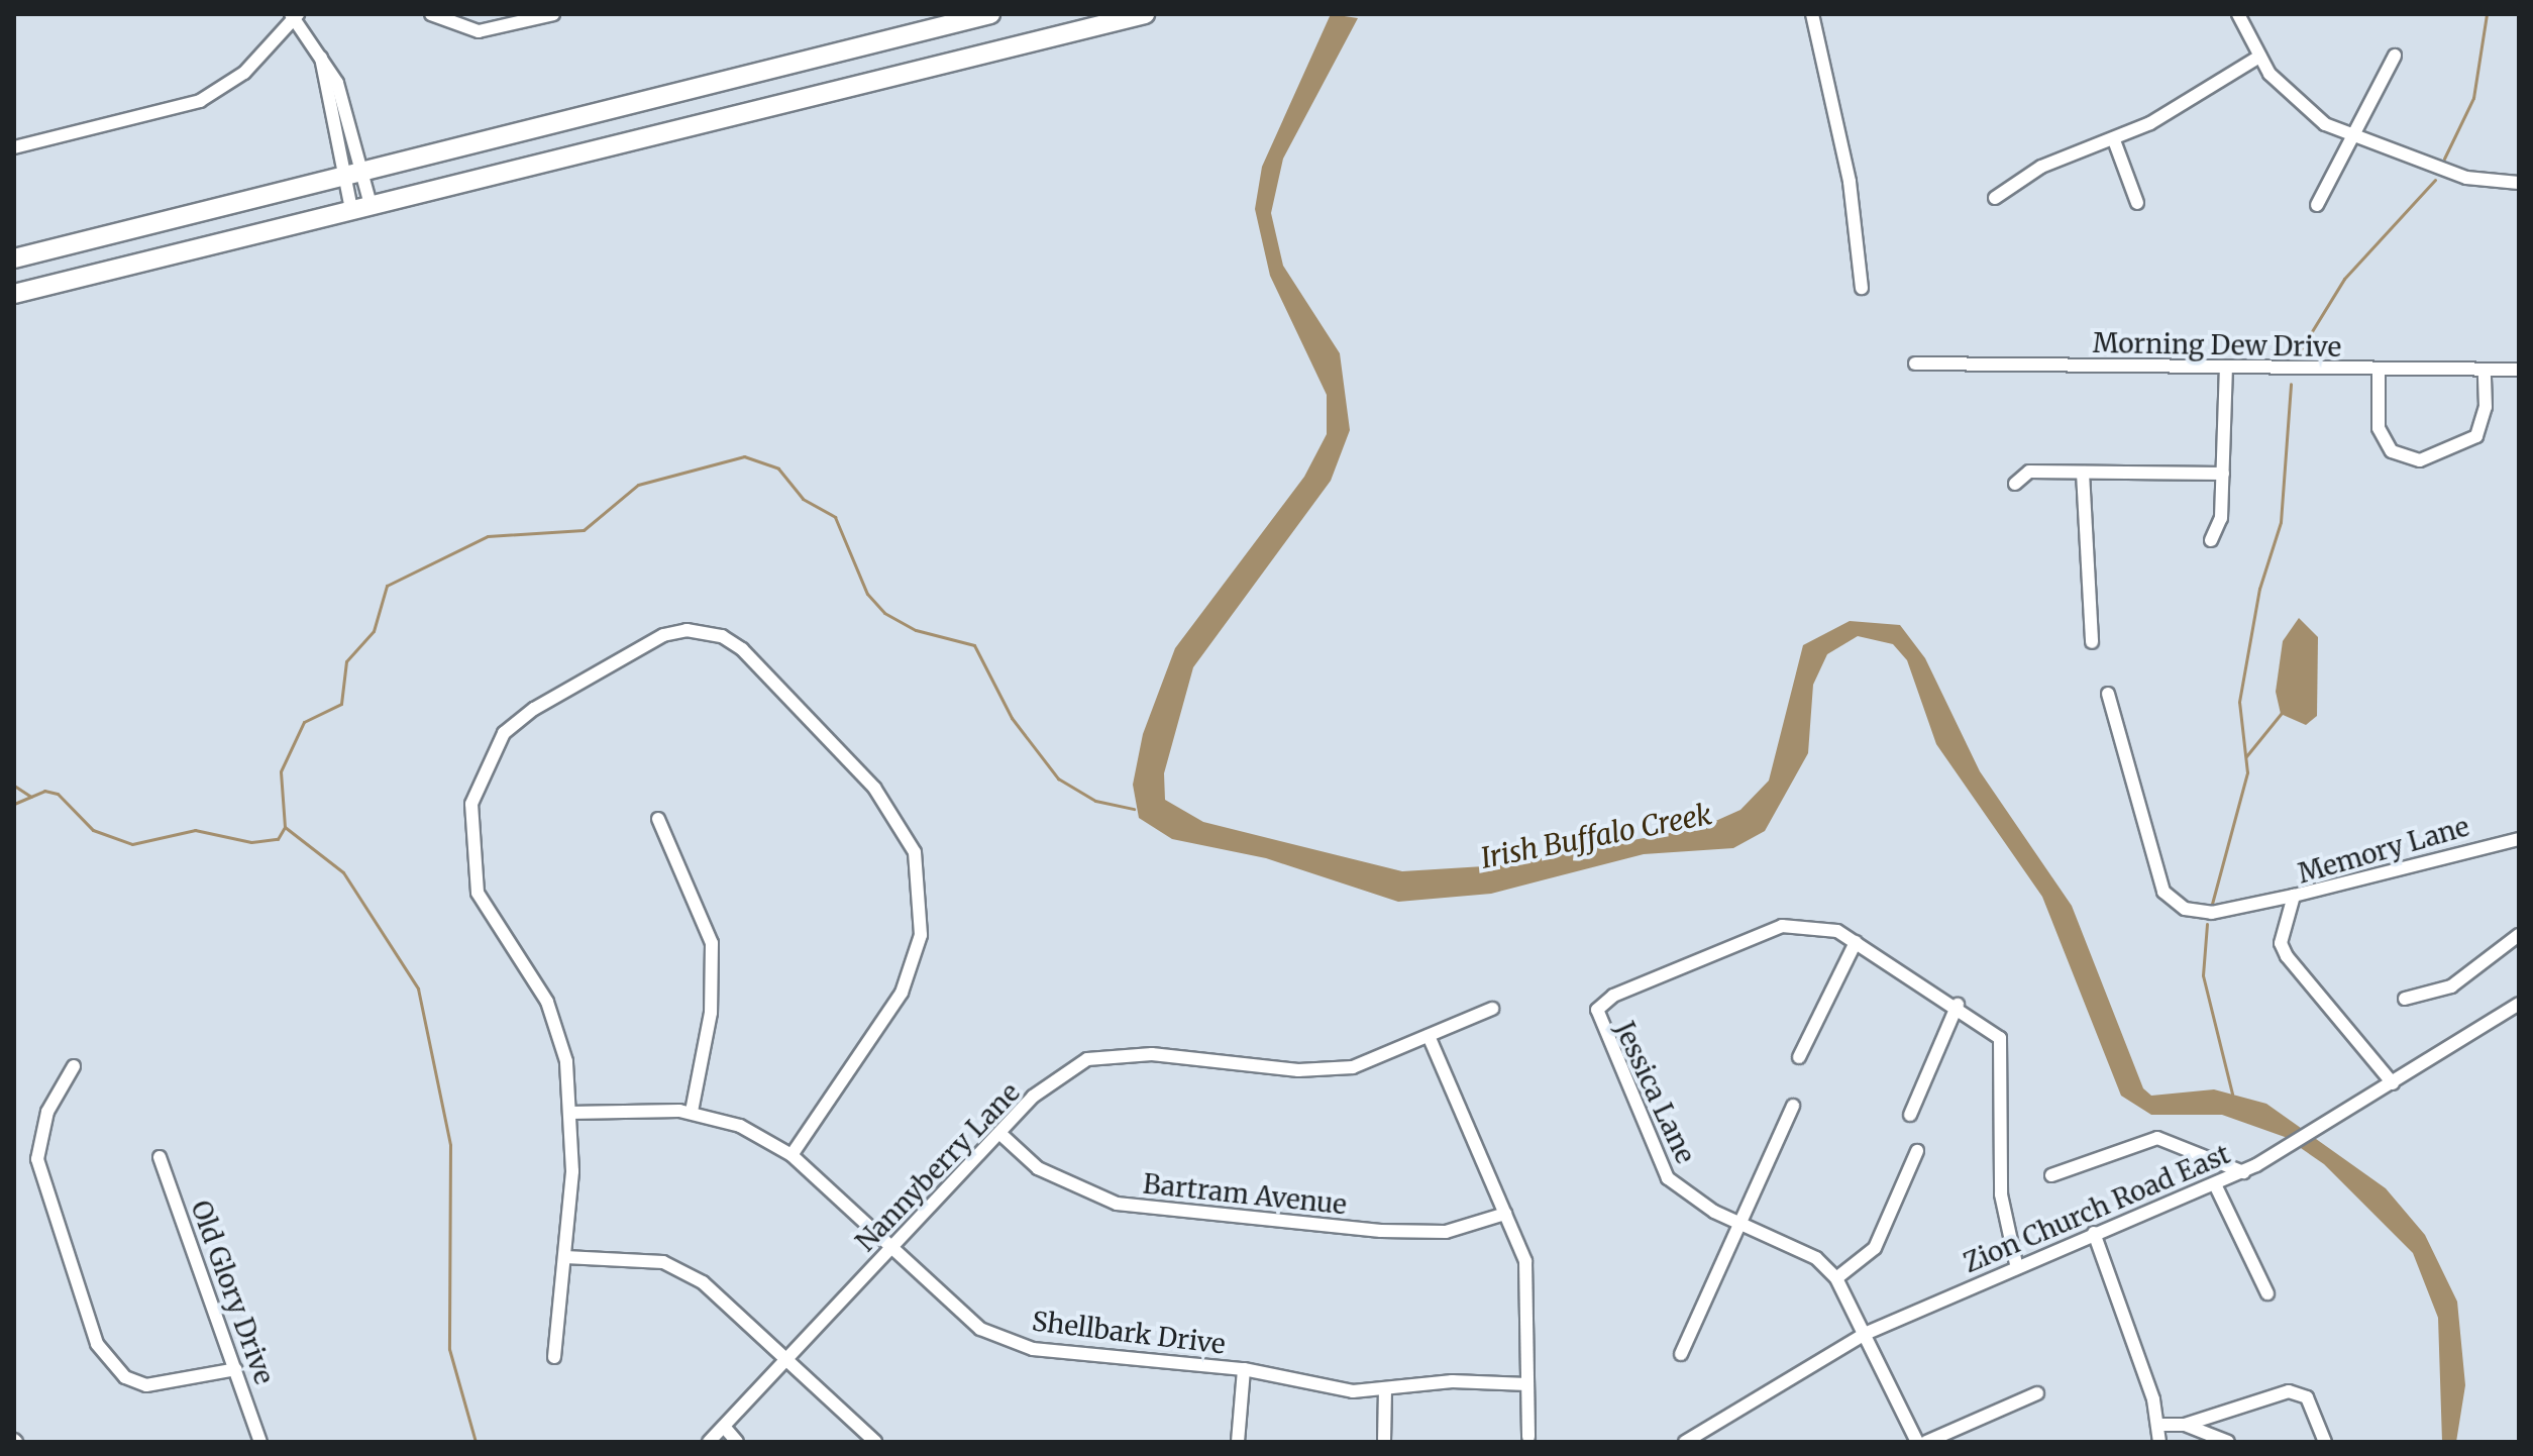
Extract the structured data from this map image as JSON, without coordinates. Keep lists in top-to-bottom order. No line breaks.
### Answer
{"streets":{"street":["Morning Dew Drive","Memory Lane","Jessica Lane","Nannyberry Lane","Bartram Avenue","Zion Church Road East","Old Glory Drive","Shellbark Drive"]},"crossings":[["Memory Lane","Zion Church Road East"],["Jessica Lane","Zion Church Road East"],["Nannyberry Lane","Bartram Avenue"],["Nannyberry Lane","Shellbark Drive"]],"water":["Irish Buffalo Creek"]}
